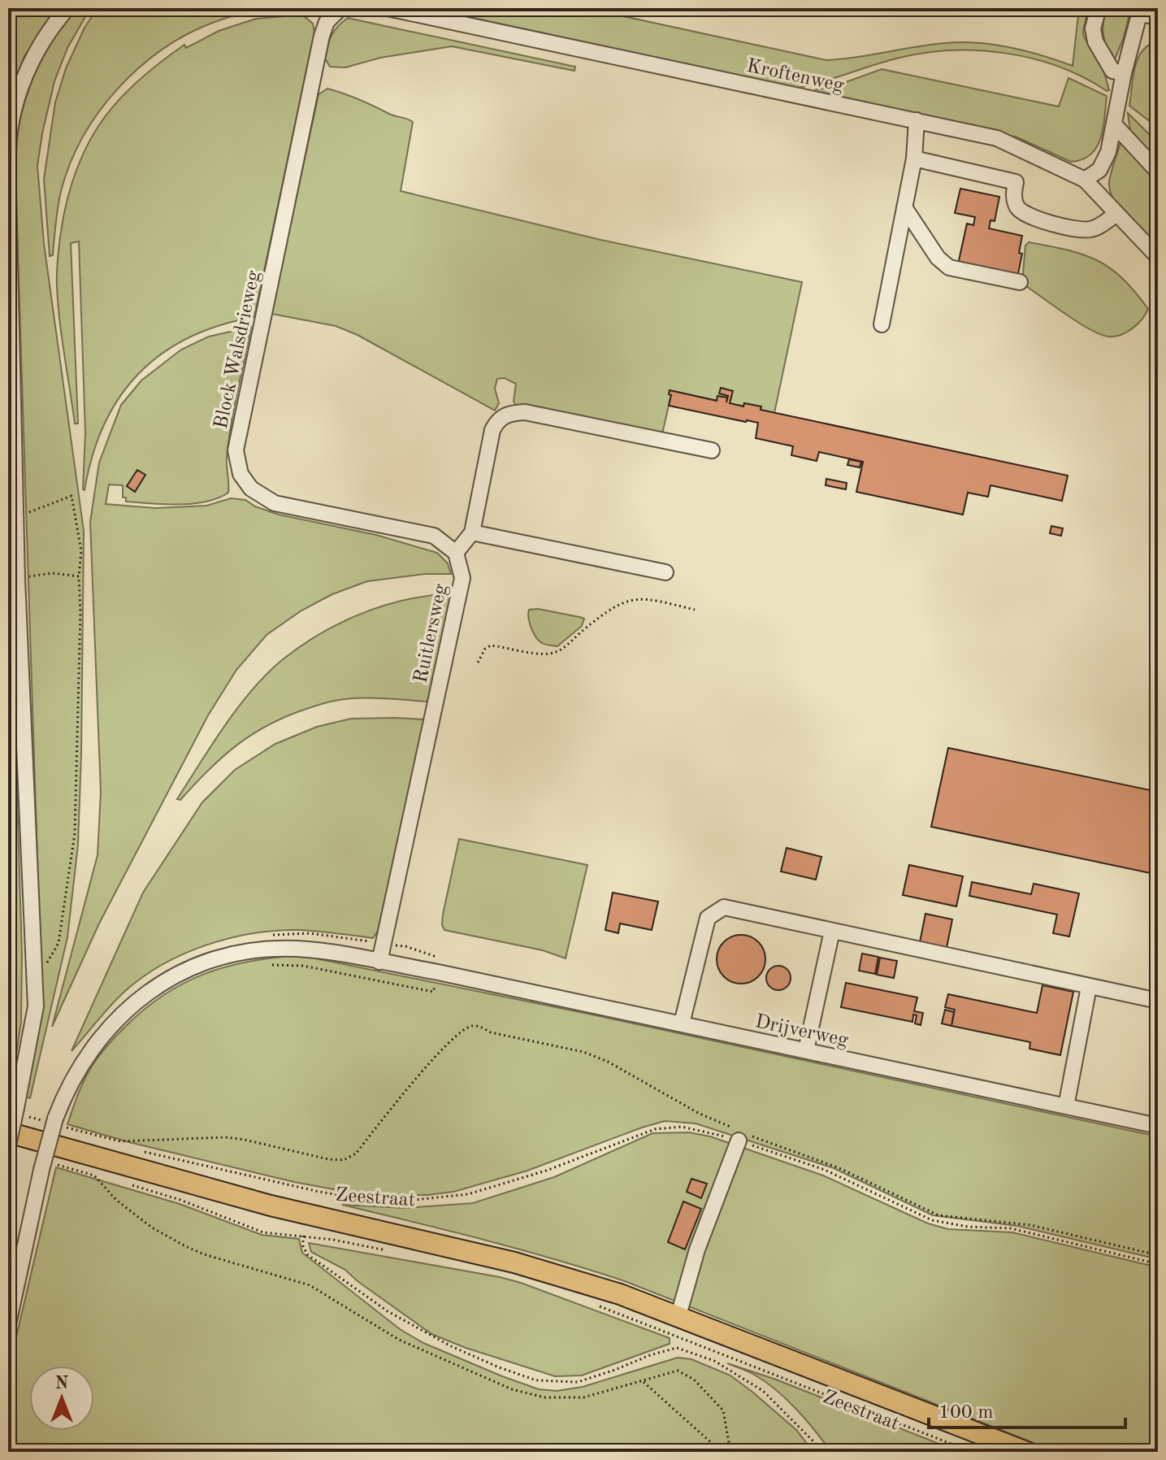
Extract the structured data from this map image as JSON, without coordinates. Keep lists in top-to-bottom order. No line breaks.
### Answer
{"streets":{"main road":["Zeestraat"],"street":["Kroftenweg","Block Walsdrieweg","Ruitlersweg","Drijverweg"]},"crossings":[["Block Walsdrieweg","Ruitlersweg"],["Ruitlersweg","Drijverweg"]],"scale_bar":"100 m","north":"top"}
